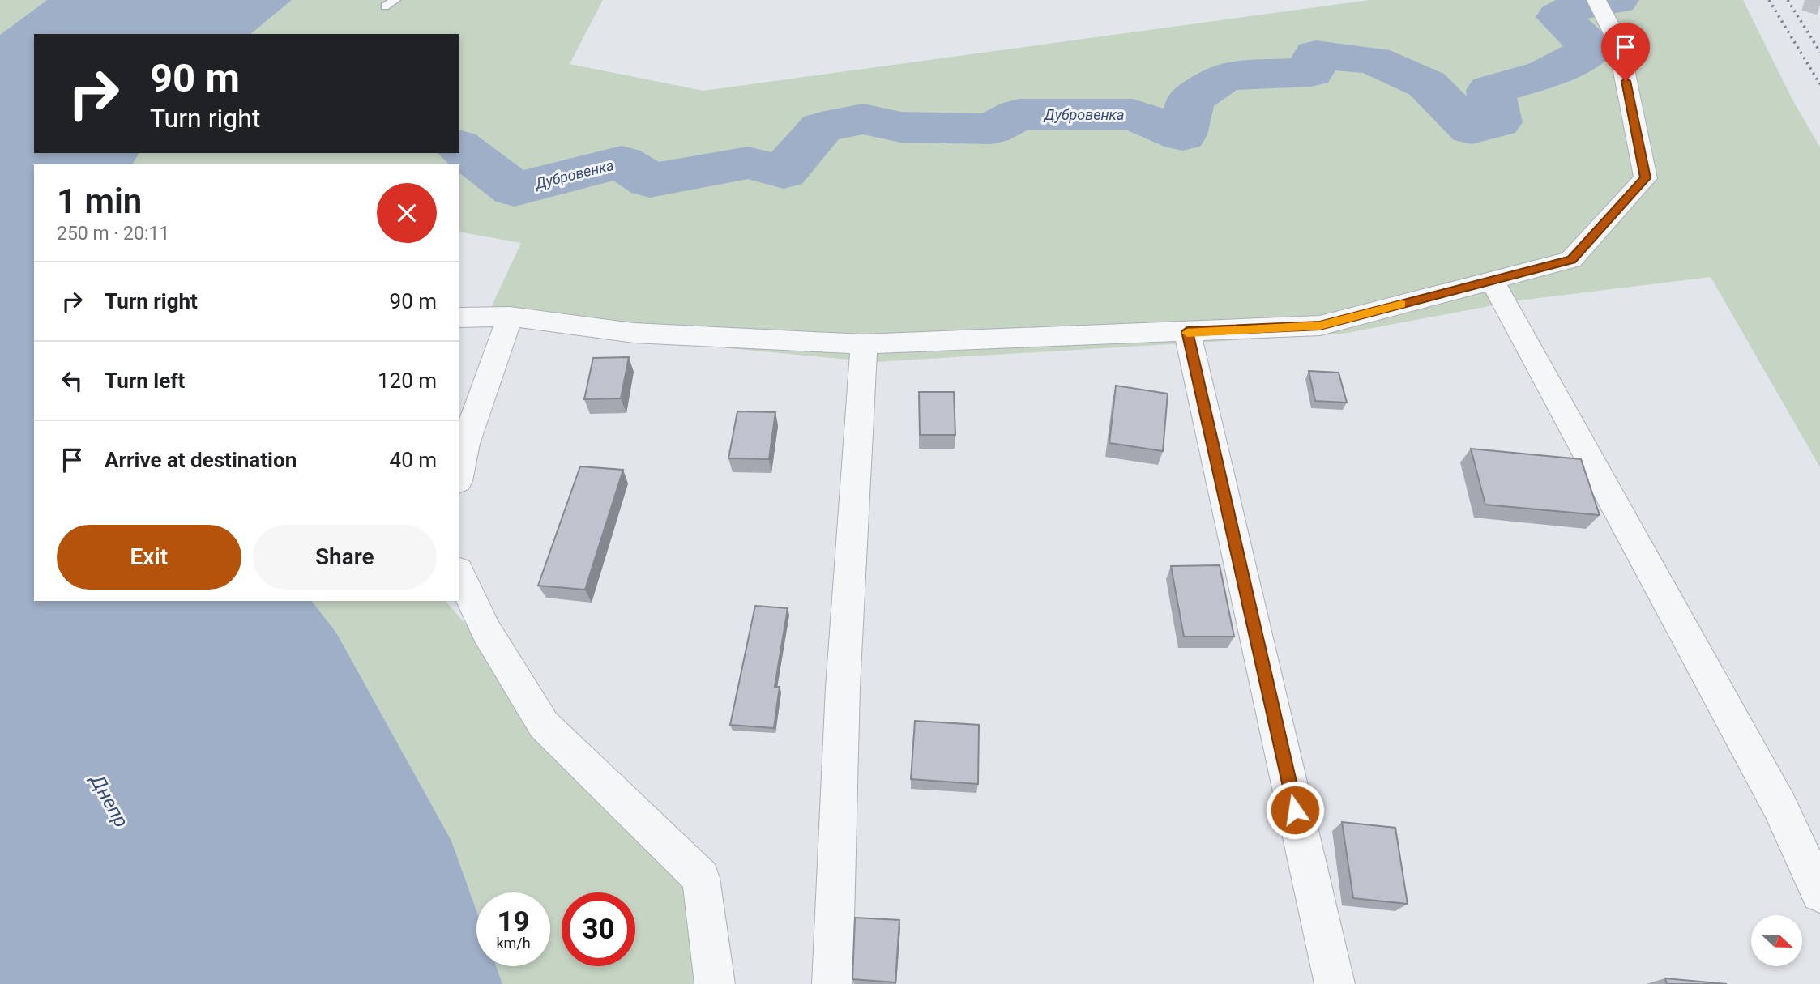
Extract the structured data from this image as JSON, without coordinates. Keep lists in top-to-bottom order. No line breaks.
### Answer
{"water":["Дубровенка","Днепр"],"north":"right","page":{"turn":["90 m","Turn right"],"heading":["1 min","250 m · 20:11"],"list":[{"name":"Turn right","value":"90 m"},{"name":"Turn left","value":"120 m"},{"name":"Arrive at destination","value":"40 m"}],"buttons":["Exit","Share"],"speed":"19 km/h","limit":"30"}}
